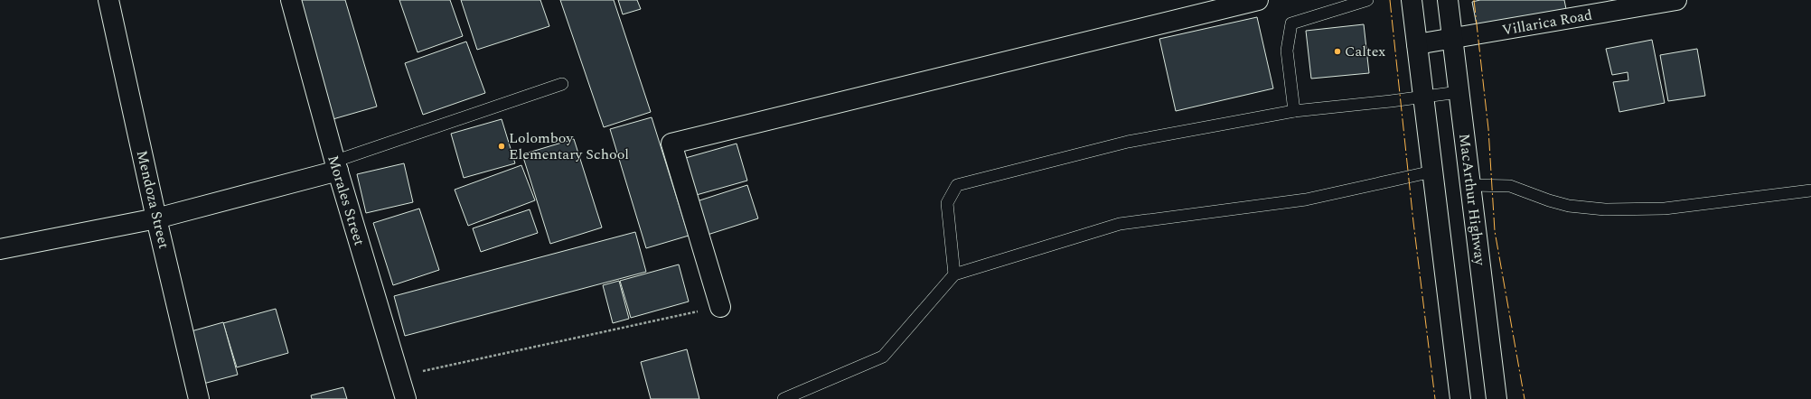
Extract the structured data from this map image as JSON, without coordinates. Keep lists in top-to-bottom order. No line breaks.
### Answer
{"streets":{"main road":["Villarica Road","Mendoza Street","MacArthur Highway","Morales Street"]},"crossings":[["Villarica Road","MacArthur Highway"]],"places":["Caltex","Lolomboy Elementary School"]}
